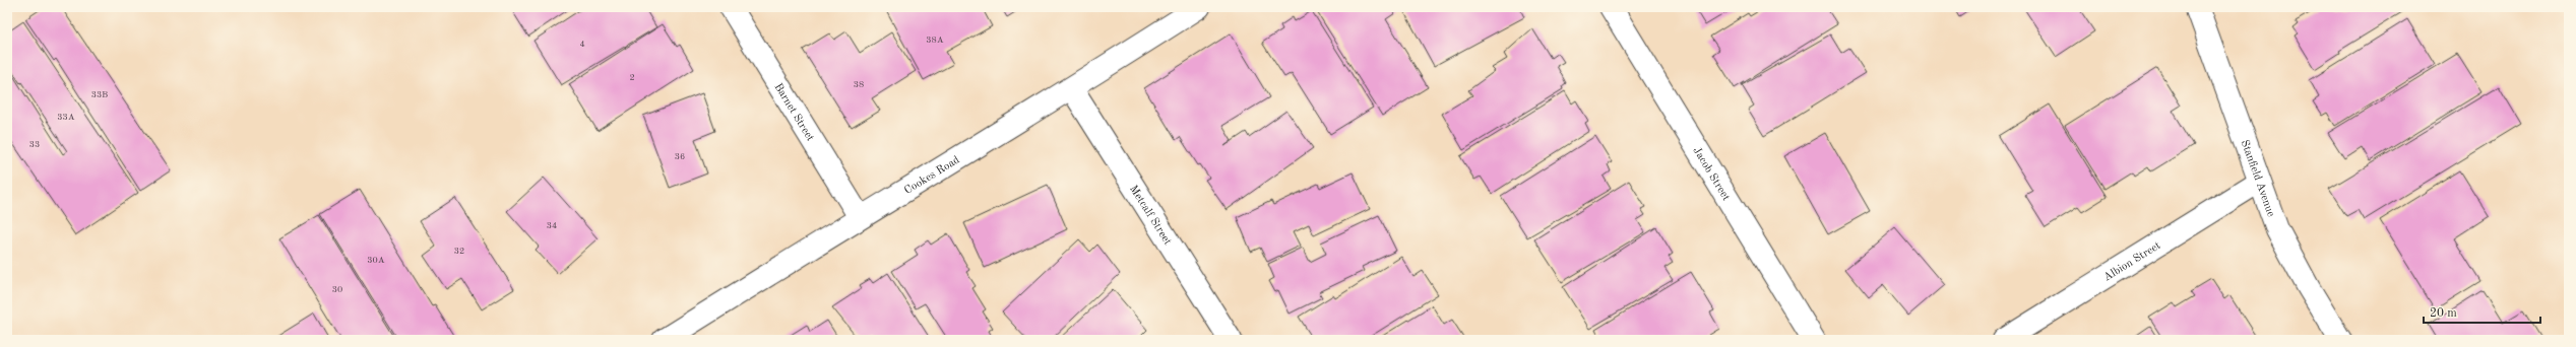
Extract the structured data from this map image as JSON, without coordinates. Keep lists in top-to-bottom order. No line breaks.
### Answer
{"streets":{"street":["Barnet Street","Cookes Road","Jacob Street","Stanfield Avenue","Metcalf Street","Albion Street"]},"crossings":[["Barnet Street","Cookes Road"],["Cookes Road","Metcalf Street"],["Stanfield Avenue","Albion Street"]],"house_numbers":["38A","4","2","38","33B","33A","33","36","34","32","30A","30"],"scale_bar":"20 m"}
